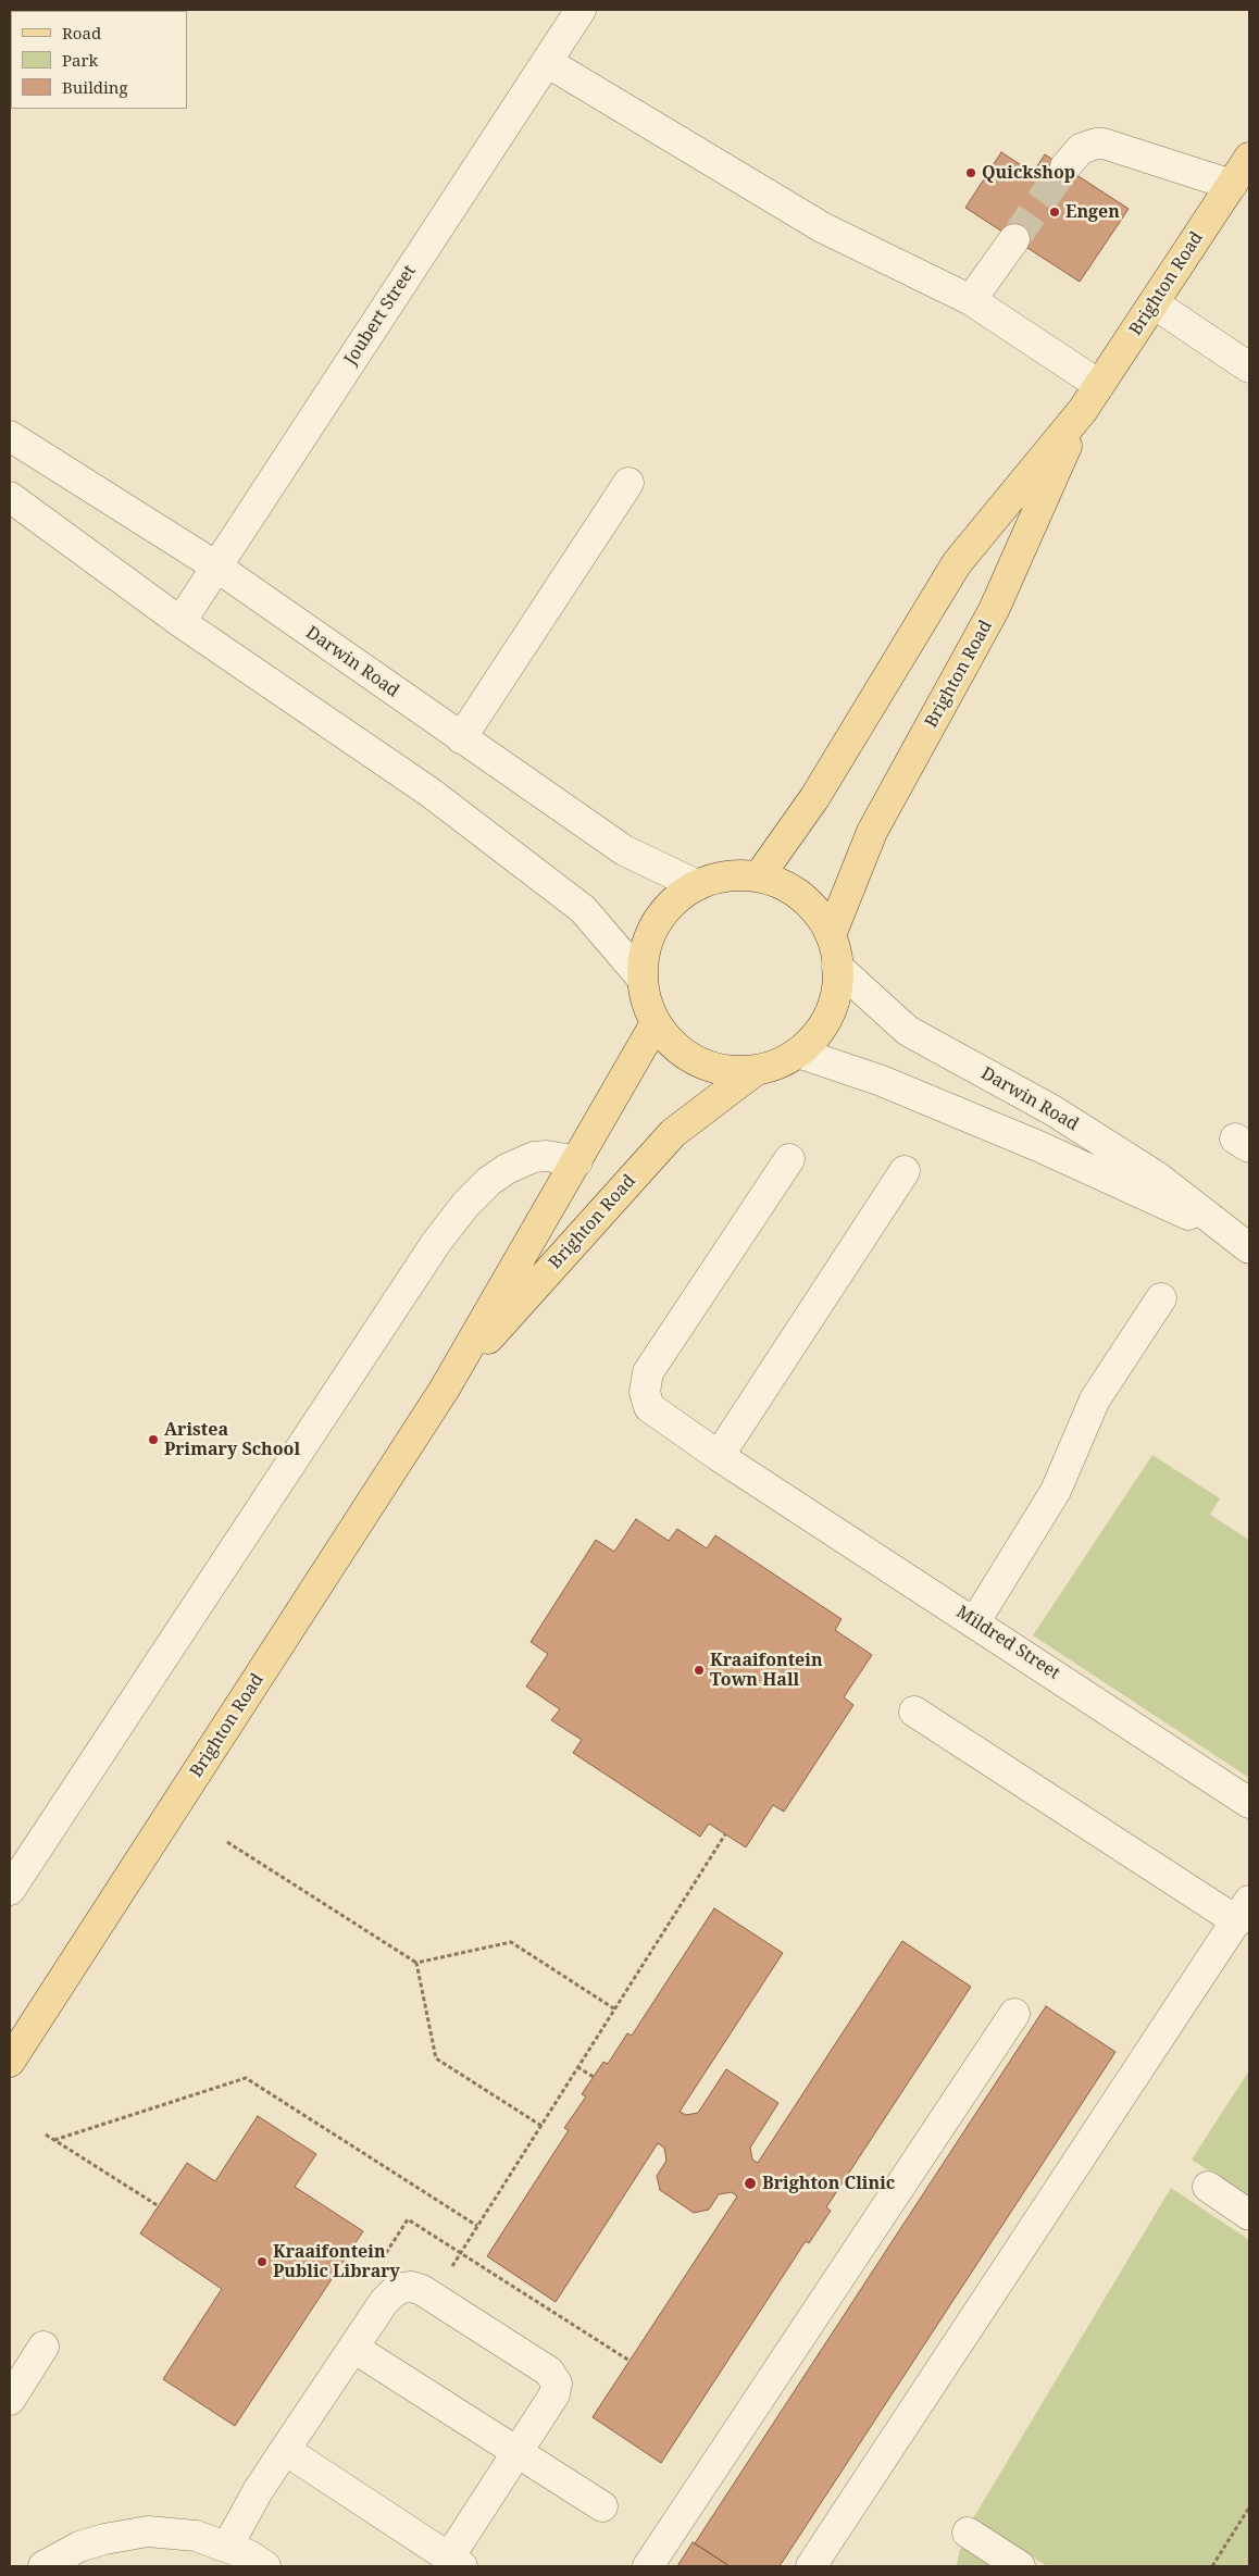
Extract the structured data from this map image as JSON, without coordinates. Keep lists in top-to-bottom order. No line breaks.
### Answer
{"streets":{"main road":["Brighton Road"],"street":["Joubert Street","Darwin Road","Mildred Street"]},"crossings":[["Joubert Street","Darwin Road"]],"places":["Quickshop","Engen","Aristea Primary School","Kraaifontein Town Hall","Brighton Clinic","Kraaifontein Public Library"],"legend":["Road","Park","Building"]}
